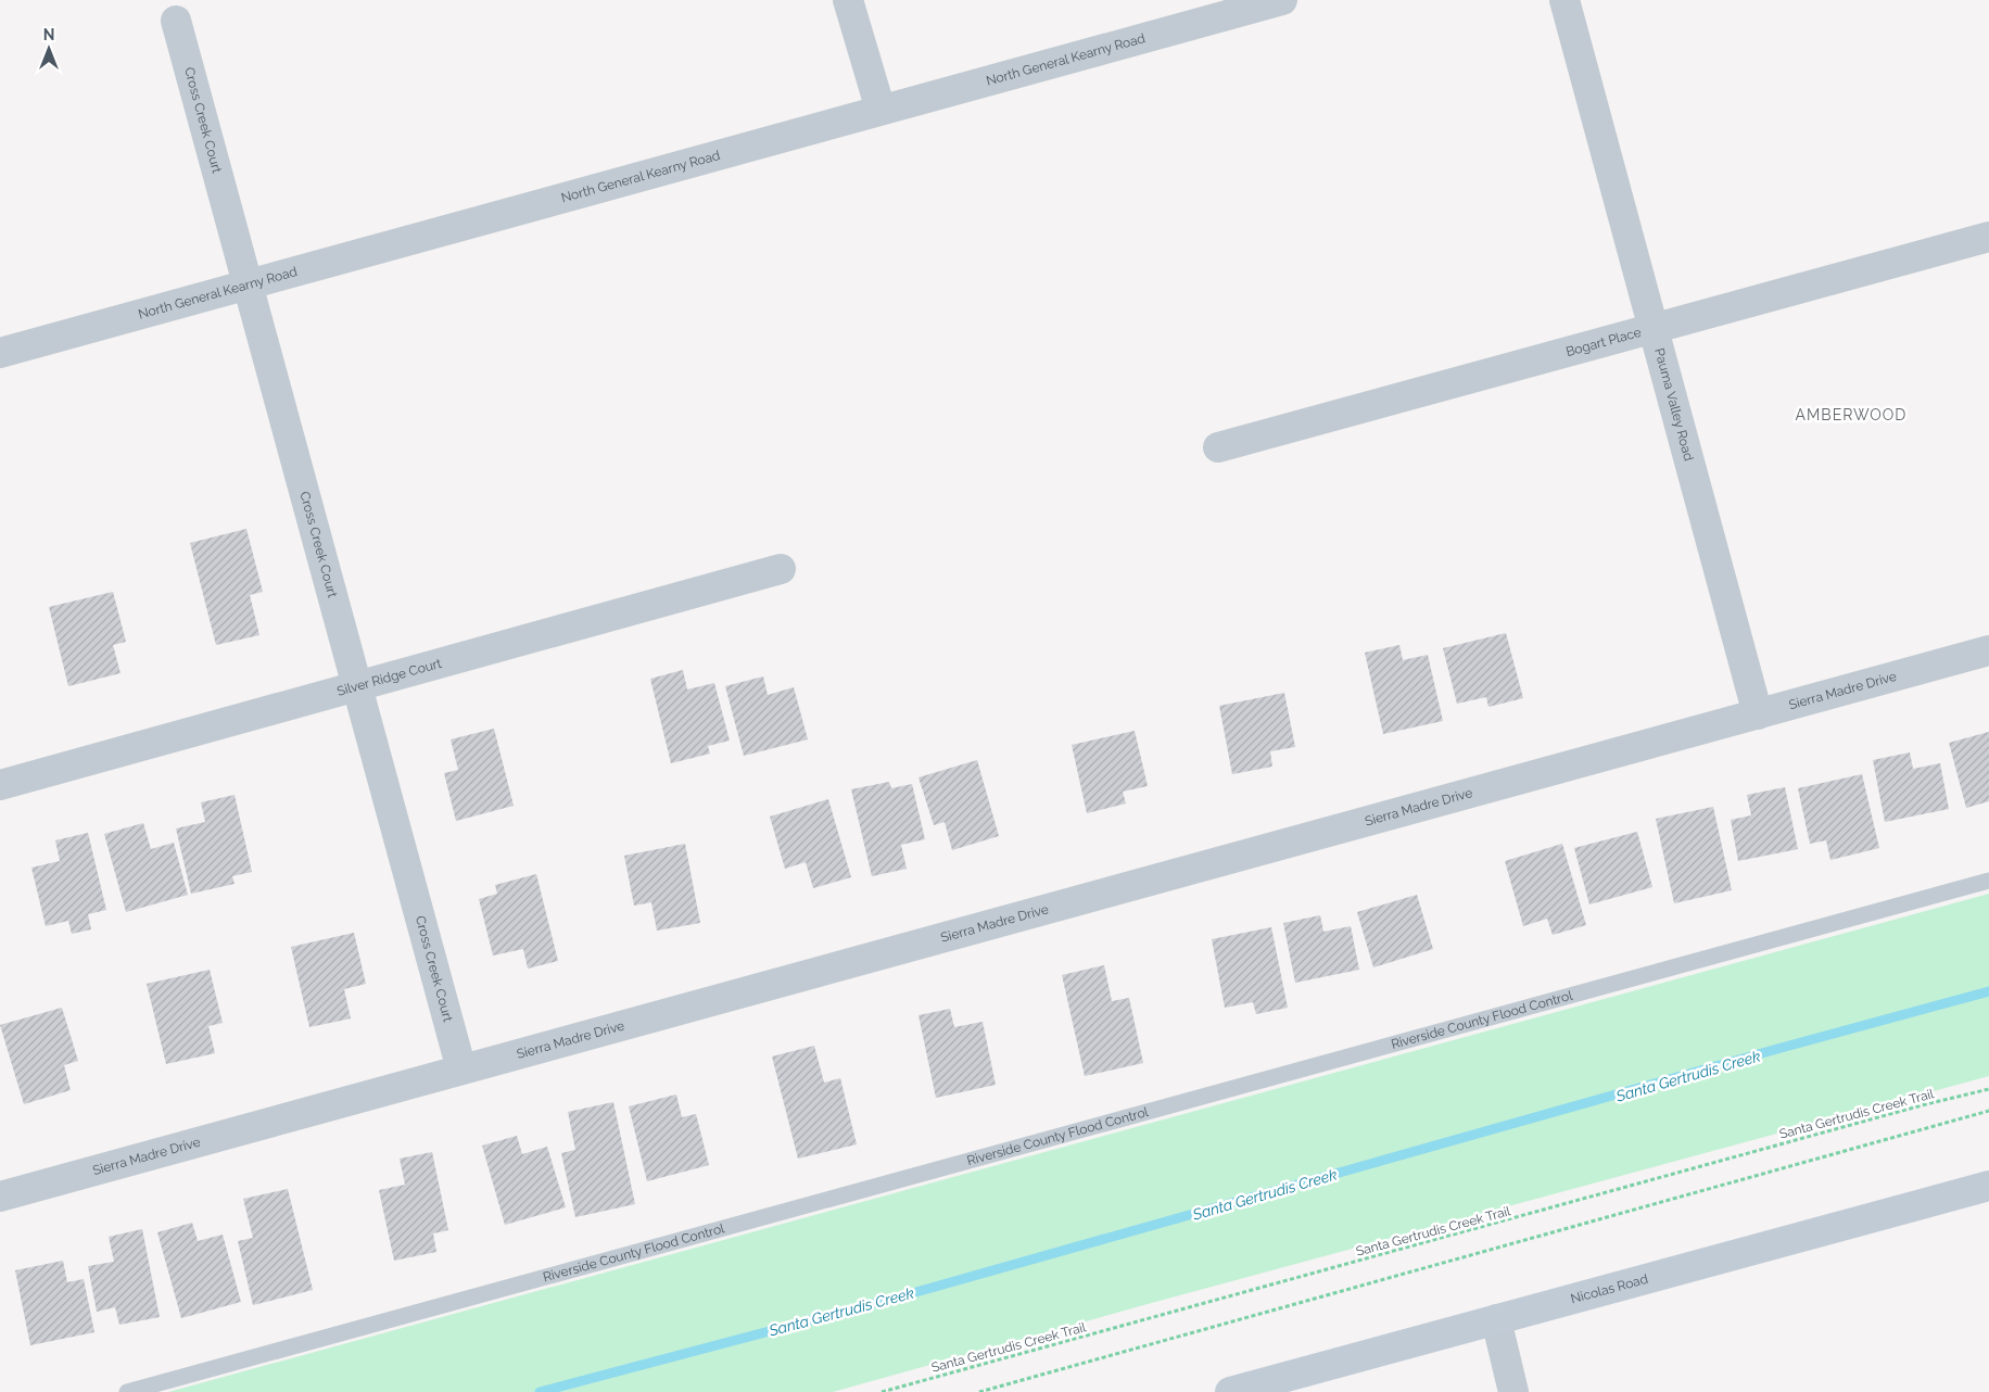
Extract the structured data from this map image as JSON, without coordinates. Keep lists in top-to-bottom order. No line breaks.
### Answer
{"streets":{"main road":["Nicolas Road"],"street":["North General Kearny Road","Cross Creek Court","Bogart Place","Pauma Valley Road","Silver Ridge Court","Sierra Madre Drive"],"lane":["Riverside County Flood Control"],"path":["Santa Gertrudis Creek Trail"]},"crossings":[["North General Kearny Road","Cross Creek Court"],["Cross Creek Court","Silver Ridge Court"],["Cross Creek Court","Sierra Madre Drive"],["Bogart Place","Pauma Valley Road"],["Pauma Valley Road","Sierra Madre Drive"]],"districts":["AMBERWOOD"],"water":["Santa Gertrudis Creek"],"north":"top"}
